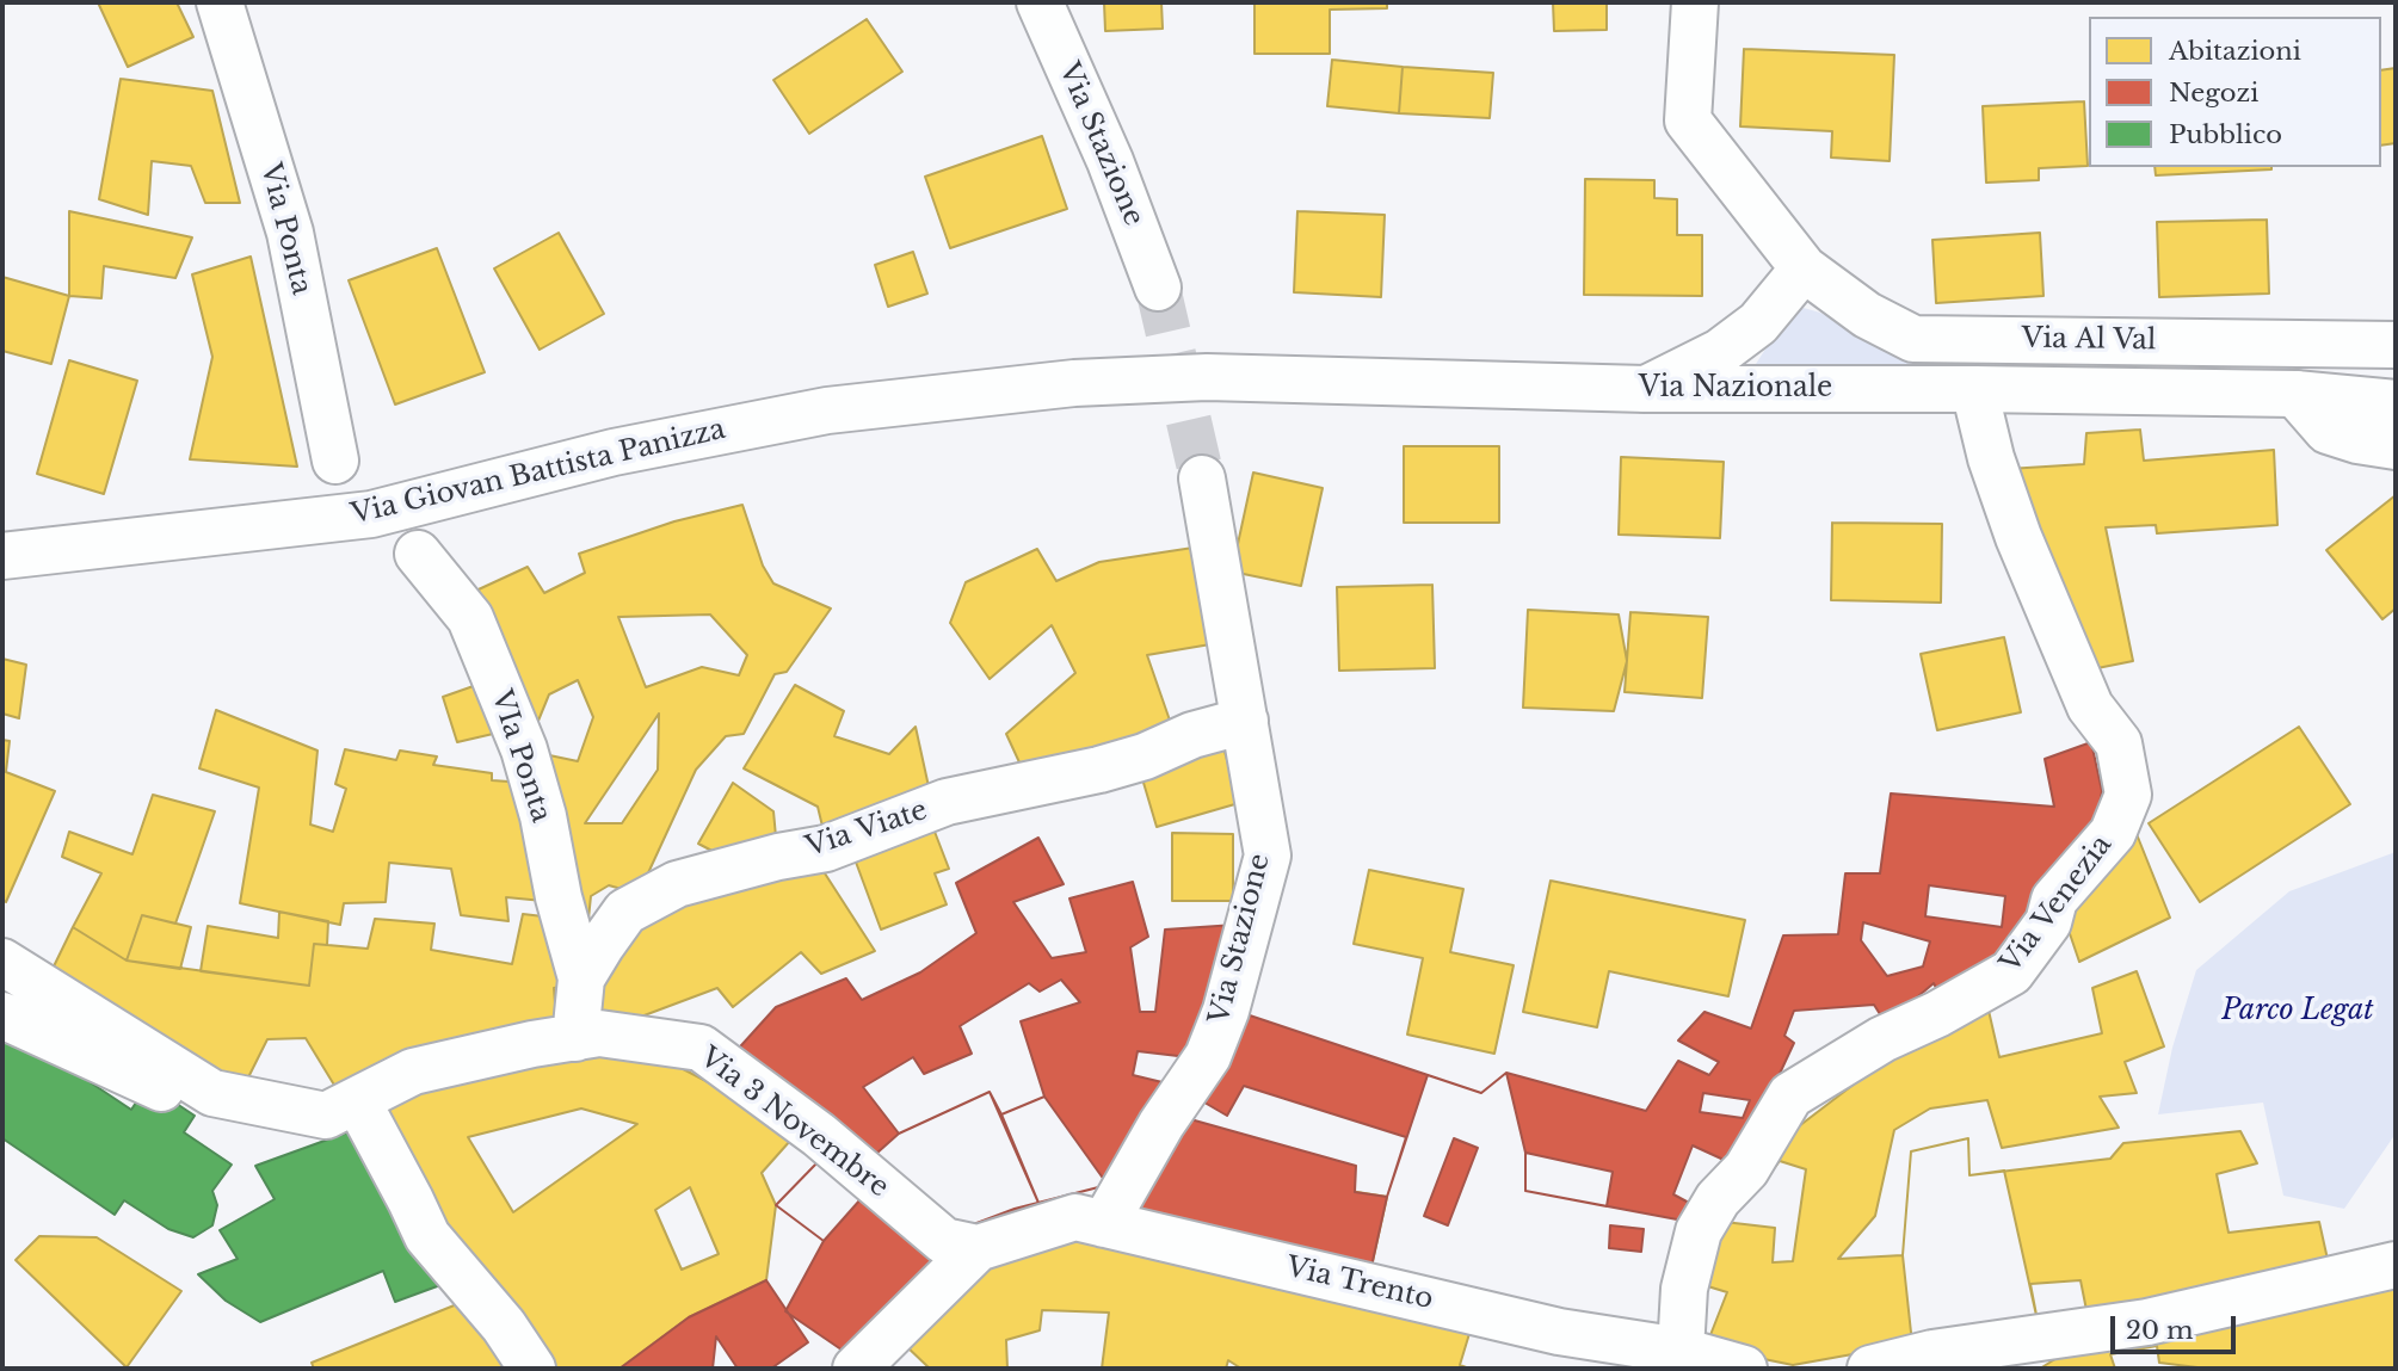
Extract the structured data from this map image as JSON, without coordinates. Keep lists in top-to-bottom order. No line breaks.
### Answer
{"streets":{"street":["Via Stazione","Via Ponta","Via Al Val","Via Nazionale","Via Giovan Battista Panizza","VIa Ponta","Via Viate","Via Venezia","Via 3 Novembre","Via Trento"]},"crossings":[["Via Stazione","Via Viate"],["Via Stazione","Via Trento"],["Via Nazionale","Via Giovan Battista Panizza"],["Via Nazionale","Via Venezia"],["VIa Ponta","Via Viate"],["Via Viate","Via 3 Novembre"],["Via Venezia","Via Trento"],["Via 3 Novembre","Via Trento"]],"parks":["Parco Legat"],"legend":["Abitazioni","Negozi","Pubblico"],"scale_bar":"20 m"}
